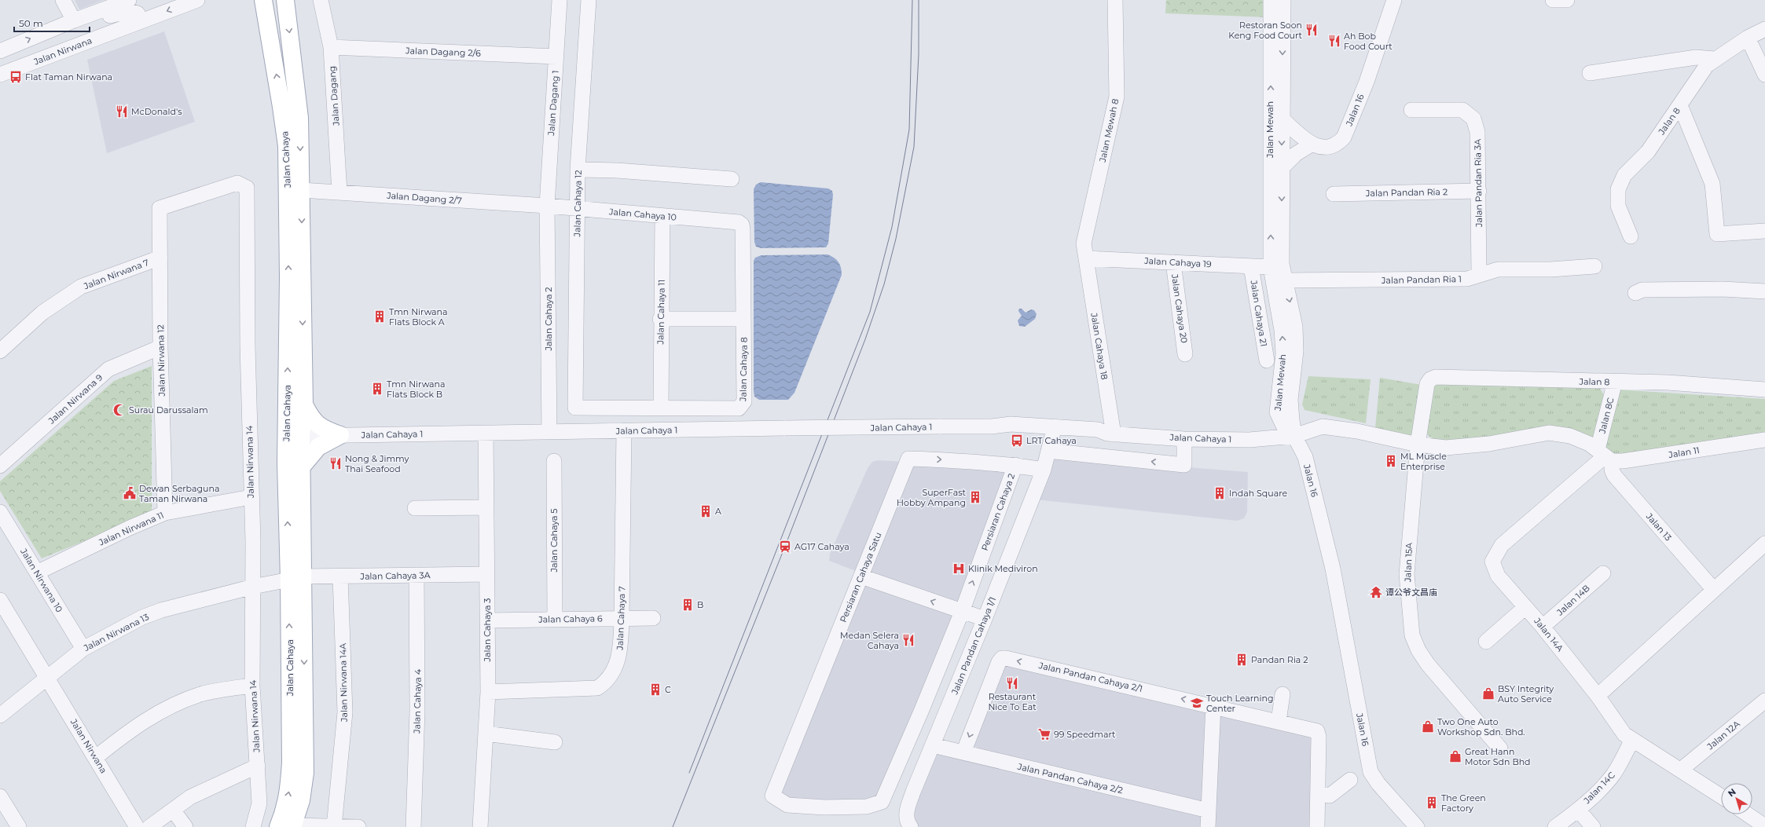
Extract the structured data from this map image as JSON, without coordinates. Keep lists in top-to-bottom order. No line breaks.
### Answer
{"streets":{"main road":["Jalan Cahaya"],"street":["Jalan Nirwana","Jalan Dagang 2/6","Jalan Dagang","Jalan Dagang 1","Jalan 16","Jalan 8","Jalan Mewah","Jalan Mewah 8","Jalan Pandan Ria 3A","Jalan Pandan Ria 2","Jalan Dagang 2/7","Jalan Cahaya 12","Jalan Cahaya 10","Jalan Cahaya 19","Jalan Nirwana 7","Jalan Pandan Ria 1","Jalan Cahaya 20","Jalan Cahaya 11","Jalan Cahaya 21","Jalan Cahaya 2","Jalan Cahaya 18","Jalan Nirwana 12","Jalan Cahaya 8","Jalan Nirwana 9","Jalan 8C","Jalan Cahaya 1","Jalan 11","Jalan Nirwana 14","Persiaran Cahaya 2","Jalan 13","Jalan Nirwana 11","Jalan Cahaya 5","Jalan 15A","Jalan Cahaya 3A","Persiaran Cahaya Satu","Jalan Nirwana 10","Jalan 14B","Jalan Cahaya 7","Jalan Cahaya 6","Jalan Cahaya 3","Jalan Nirwana 13","Jalan 14A","Jalan Pandan Cahaya 1/1","Jalan Pandan Cahaya 2/1","Jalan Nirwana 14A","Jalan Cahaya 4","Jalan 12A","Jalan Pandan Cahaya 2/2","Jalan 14C"]},"crossings":[["Jalan Nirwana","Jalan Nirwana 13"],["Jalan Dagang 2/6","Jalan Dagang"],["Jalan Dagang 2/6","Jalan Dagang 1"],["Jalan Dagang","Jalan Dagang 2/7"],["Jalan Dagang 1","Jalan Dagang 2/7"],["Jalan Dagang 1","Jalan Cahaya 10"],["Jalan Dagang 1","Jalan Cahaya 2"],["Jalan 16","Jalan Mewah"],["Jalan 16","Jalan Cahaya 1"],["Jalan 8","Jalan 8C"],["Jalan 8","Jalan 15A"],["Jalan Mewah","Jalan Cahaya 19"],["Jalan Mewah","Jalan Pandan Ria 1"],["Jalan Mewah","Jalan Cahaya 1"],["Jalan Mewah 8","Jalan Cahaya 19"],["Jalan Mewah 8","Jalan Cahaya 18"],["Jalan Cahaya","Jalan Dagang 2/7"],["Jalan Cahaya","Jalan Cahaya 1"],["Jalan Cahaya","Jalan Cahaya 3A"],["Jalan Cahaya","Jalan Nirwana 13"],["Jalan Pandan Ria 3A","Jalan Pandan Ria 2"],["Jalan Pandan Ria 3A","Jalan Pandan Ria 1"],["Jalan Dagang 2/7","Jalan Cahaya 10"],["Jalan Dagang 2/7","Jalan Cahaya 2"],["Jalan Cahaya 12","Jalan Cahaya 10"],["Jalan Cahaya 12","Jalan Cahaya 8"],["Jalan Cahaya 10","Jalan Cahaya 11"],["Jalan Cahaya 10","Jalan Cahaya 2"],["Jalan Cahaya 10","Jalan Cahaya 8"],["Jalan Cahaya 19","Jalan Cahaya 20"],["Jalan Cahaya 19","Jalan Cahaya 21"],["Jalan Cahaya 19","Jalan Cahaya 18"],["Jalan Nirwana 7","Jalan Nirwana 12"],["Jalan Cahaya 11","Jalan Cahaya 8"],["Jalan Cahaya 2","Jalan Cahaya 1"],["Jalan Cahaya 18","Jalan Cahaya 1"],["Jalan Nirwana 12","Jalan Nirwana 9"],["Jalan Nirwana 12","Jalan Nirwana 14"],["Jalan Nirwana 12","Jalan Nirwana 11"],["Jalan 8C","Jalan 11"],["Jalan 8C","Jalan 13"],["Jalan 8C","Jalan 14A"],["Jalan Cahaya 1","Jalan Cahaya 7"],["Jalan Cahaya 1","Jalan Cahaya 3"],["Jalan Cahaya 1","Jalan Pandan Cahaya 1/1"],["Jalan 11","Jalan 13"],["Jalan 11","Jalan 14A"],["Jalan Nirwana 14","Jalan Nirwana 11"],["Jalan Nirwana 14","Jalan Nirwana 13"],["Persiaran Cahaya 2","Persiaran Cahaya Satu"],["Jalan 13","Jalan 14A"],["Jalan Nirwana 11","Jalan Nirwana 10"],["Jalan Cahaya 5","Jalan Cahaya 6"],["Jalan Cahaya 3A","Jalan Cahaya 3"],["Jalan Cahaya 3A","Jalan Nirwana 13"],["Jalan Cahaya 3A","Jalan Nirwana 14A"],["Jalan Cahaya 3A","Jalan Cahaya 4"],["Persiaran Cahaya Satu","Jalan Pandan Cahaya 1/1"],["Jalan Nirwana 10","Jalan Nirwana 13"],["Jalan 14B","Jalan 14A"],["Jalan Cahaya 7","Jalan Cahaya 6"],["Jalan Cahaya 7","Jalan Cahaya 3"],["Jalan Cahaya 6","Jalan Cahaya 3"],["Jalan 14A","Jalan 12A"],["Jalan 14A","Jalan 14C"],["Jalan Pandan Cahaya 1/1","Jalan Pandan Cahaya 2/2"],["Jalan Pandan Cahaya 2/1","Jalan Pandan Cahaya 2/2"]],"one_way":["Persiaran Cahaya Satu"],"places":{"restaurant":["Restoran Soon Keng Food Court","Ah Bob Food Court","McDonald's","Nong & Jimmy Thai Seafood","Medan Selera Cahaya","Restaurant Nice To Eat"],"bus stop":["Flat Taman Nirwana","LRT Cahaya"],"building":["Tmn Nirwana Flats Block A","Tmn Nirwana Flats Block B","ML Muscle Enterprise","Indah Square","SuperFast Hobby Ampang","A","B","Pandan Ria 2","C","The Green Factory"],"mosque":["Surau Darussalam"],"public building":["Dewan Serbaguna Taman Nirwana"],"station":["AG17 Cahaya"],"hospital":["Klinik Mediviron"],"temple":["谭公爷文昌庙"],"shop":["BSY Integrity Auto Service","Two One Auto Workshop Sdn. Bhd.","Great Hann Motor Sdn Bhd"],"school or university":["Touch Learning Center"],"supermarket":["99 Speedmart"]},"scale_bar":"50 m","north":"top left"}
